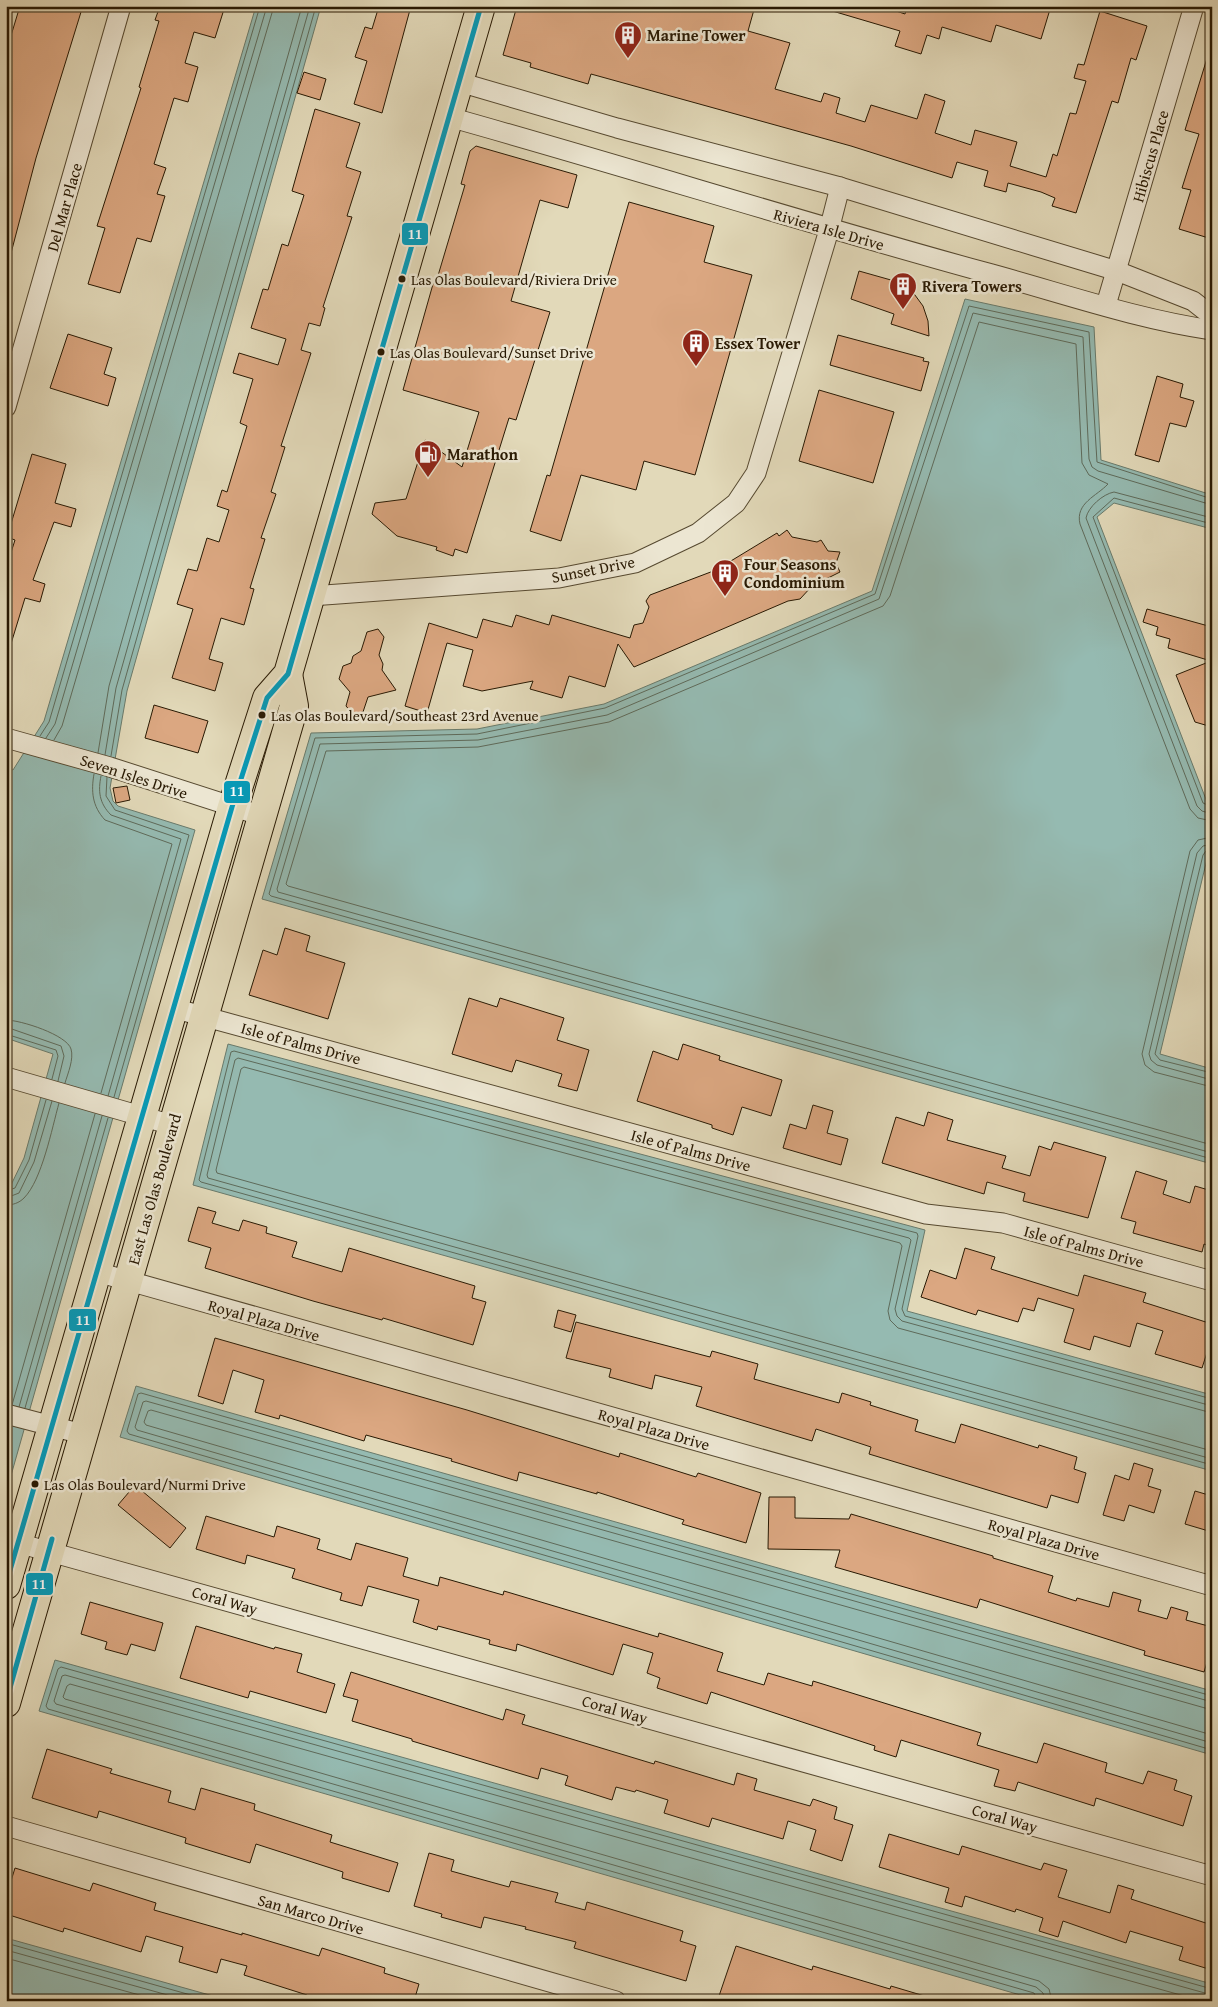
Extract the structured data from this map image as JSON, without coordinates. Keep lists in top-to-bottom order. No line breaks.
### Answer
{"streets":{"main road":["East Las Olas Boulevard"],"street":["Hibiscus Place","Del Mar Place","Riviera Isle Drive","Sunset Drive","Seven Isles Drive","Isle of Palms Drive","Royal Plaza Drive","Coral Way","San Marco Drive"]},"crossings":[["Hibiscus Place","Riviera Isle Drive"],["Riviera Isle Drive","Sunset Drive"],["Riviera Isle Drive","East Las Olas Boulevard"],["Sunset Drive","East Las Olas Boulevard"],["Seven Isles Drive","East Las Olas Boulevard"],["Isle of Palms Drive","East Las Olas Boulevard"],["East Las Olas Boulevard","Royal Plaza Drive"],["East Las Olas Boulevard","Coral Way"]],"places":{"building":["Marine Tower","Rivera Towers","Essex Tower","Four Seasons Condominium"],"other":["Las Olas Boulevard/Riviera Drive","Las Olas Boulevard/Sunset Drive","Las Olas Boulevard/Southeast 23rd Avenue","Las Olas Boulevard/Nurmi Drive"],"fuel station":["Marathon"]},"lines":["transit line 11"]}
